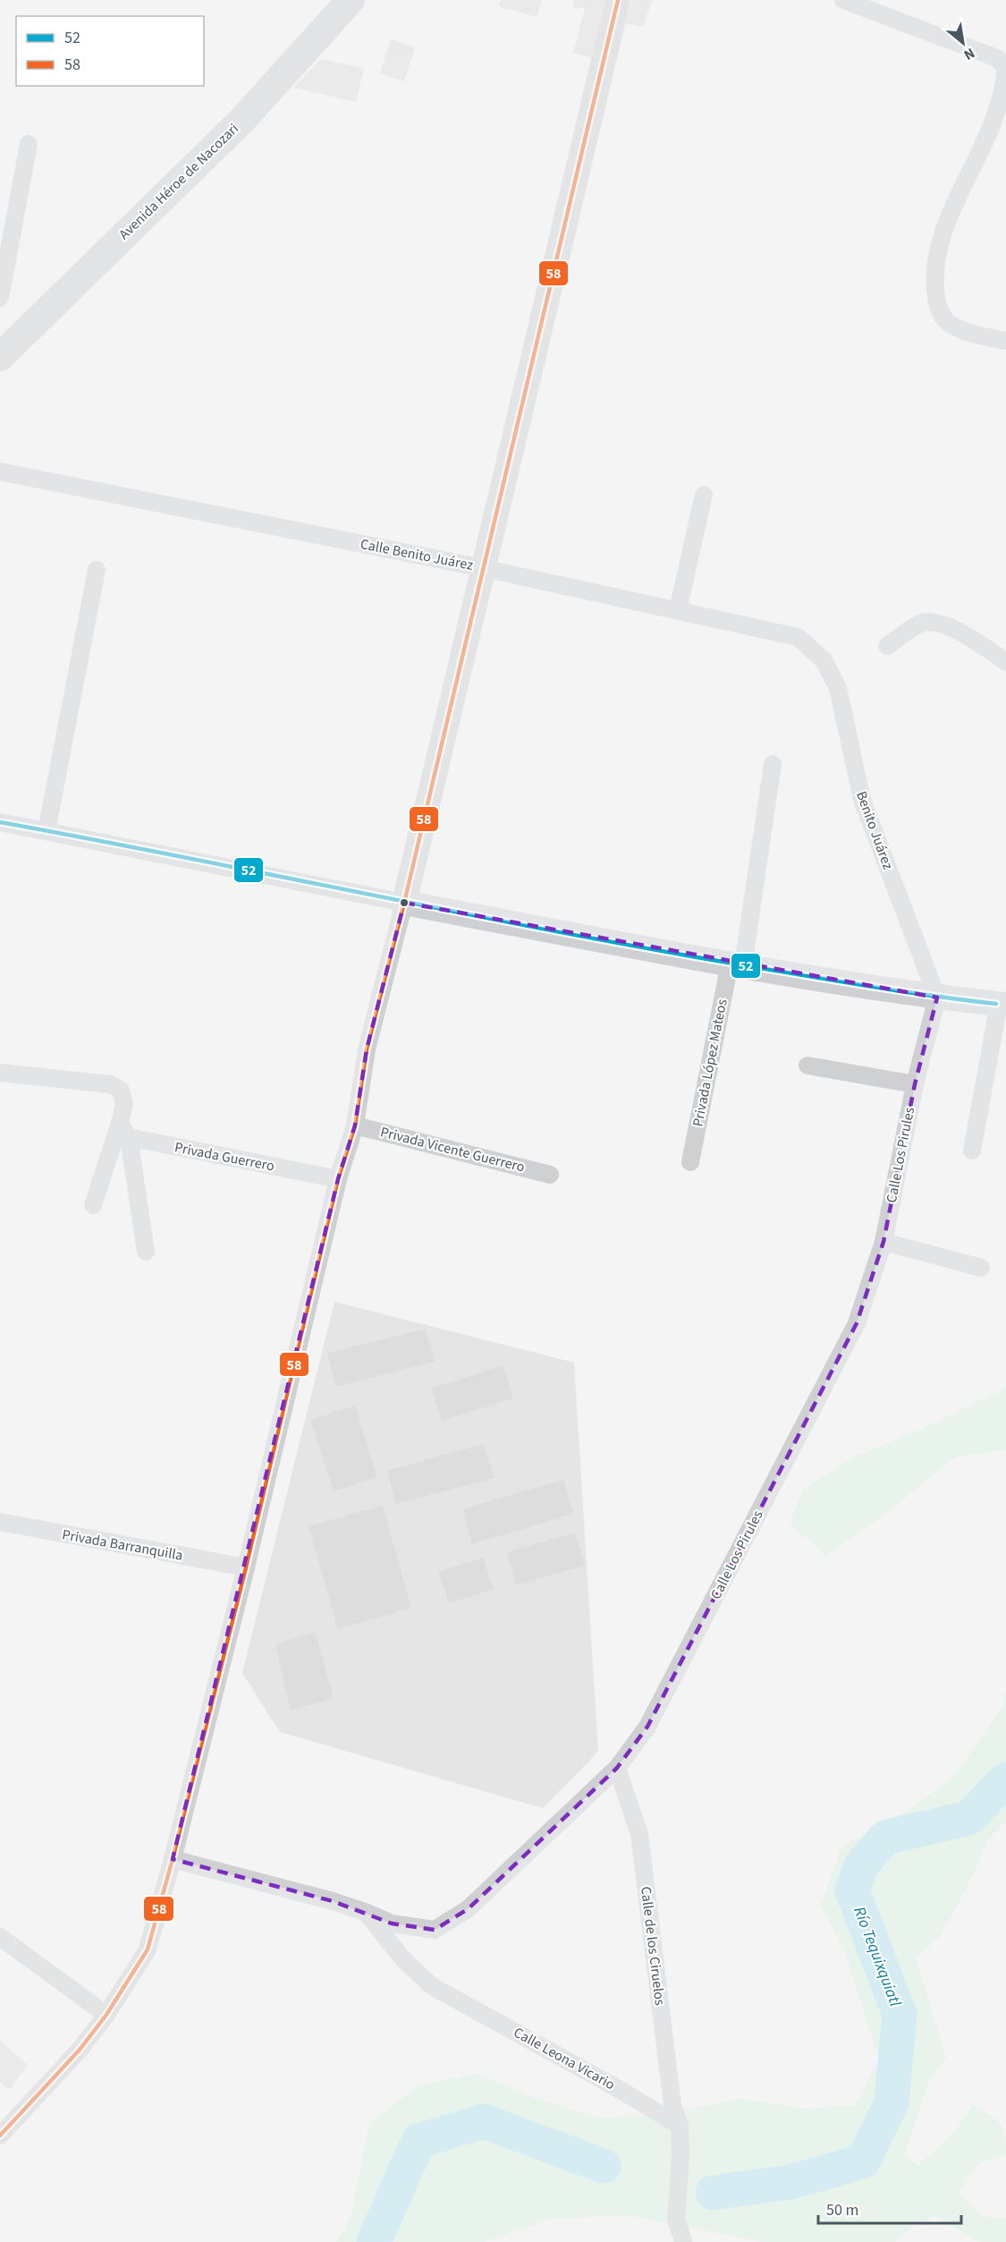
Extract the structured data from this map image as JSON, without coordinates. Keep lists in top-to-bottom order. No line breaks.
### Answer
{"streets":{"main road":["Avenida Héroe de Nacozari"],"street":["Calle Benito Juárez","Benito Juárez","Privada López Mateos","Privada Vicente Guerrero","Calle Los Pirules","Privada Guerrero","Privada Barranquilla","Calle de los Ciruelos","Calle Leona Vicario"]},"crossings":[["Calle Benito Juárez","Benito Juárez"],["Benito Juárez","Calle Los Pirules"],["Calle Los Pirules","Calle de los Ciruelos"],["Calle Los Pirules","Calle Leona Vicario"],["Calle de los Ciruelos","Calle Leona Vicario"]],"water":["Río Tequixquiatl"],"lines":["transit line 58","transit line 52"],"legend":["52","58"],"scale_bar":"50 m","north":"bottom right"}
